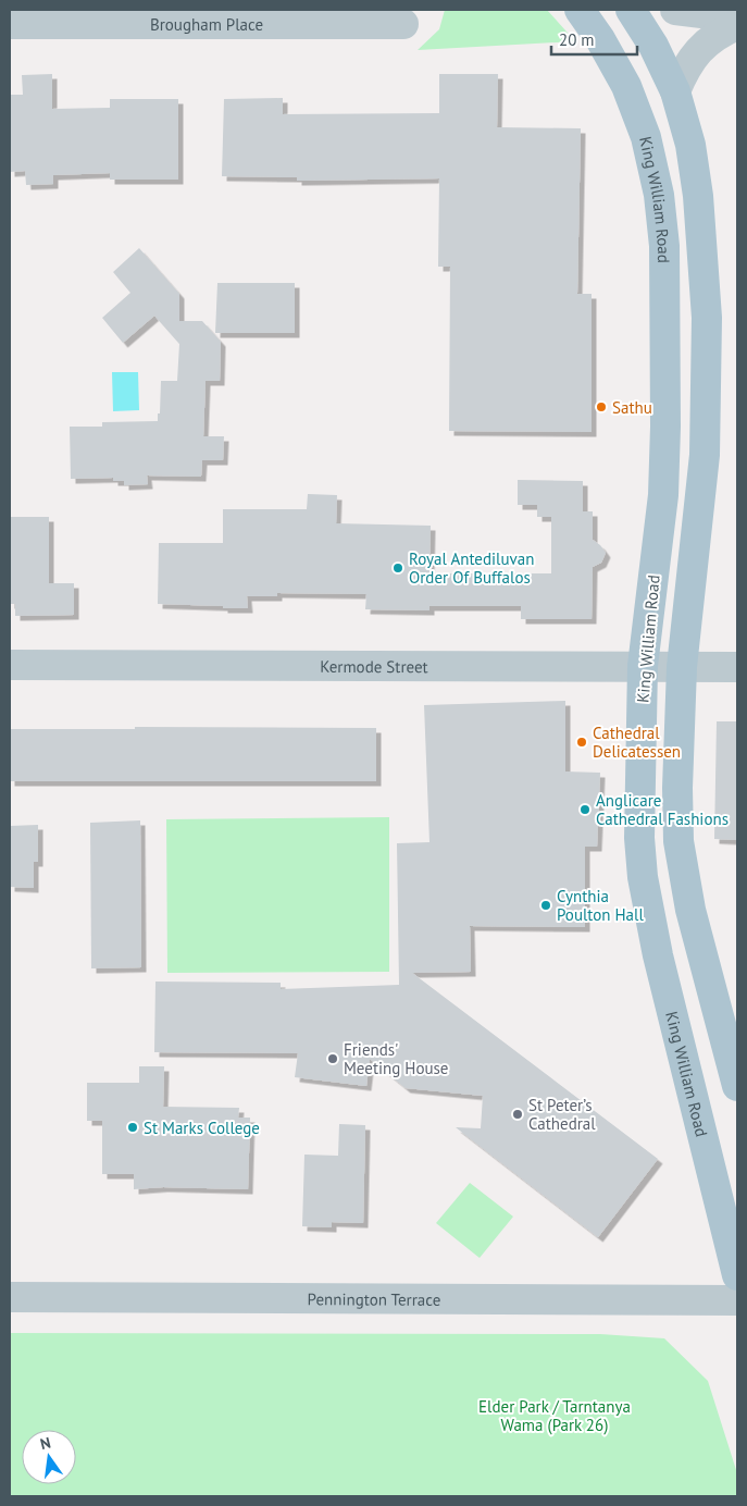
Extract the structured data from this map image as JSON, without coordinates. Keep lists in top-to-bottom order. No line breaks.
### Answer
{"streets":{"main road":["King William Road"],"street":["Brougham Place","Kermode Street","Pennington Terrace"]},"crossings":[["King William Road","Kermode Street"]],"parks":["Elder Park / Tarntanya Wama (Park 26)"],"places":["Sathu","Royal Antediluvan Order Of Buffalos","Cathedral Delicatessen","Anglicare Cathedral Fashions","Cynthia Poulton Hall","Friends' Meeting House","St Peter’s Cathedral","St Marks College"],"scale_bar":"20 m","north":"top"}
